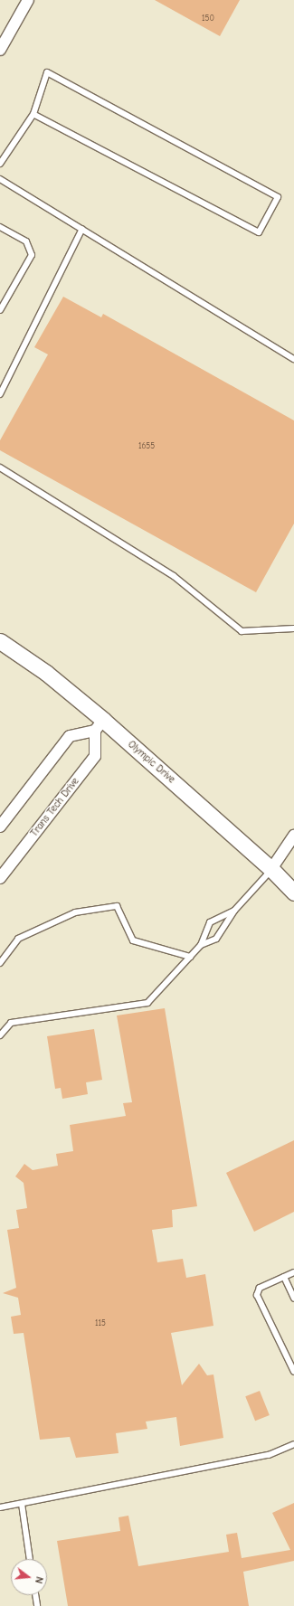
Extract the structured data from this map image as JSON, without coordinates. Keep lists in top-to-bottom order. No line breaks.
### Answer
{"streets":{"street":["Olympic Drive","Trans Tech Drive"]},"crossings":[["Olympic Drive","Trans Tech Drive"]],"house_numbers":["150","1655","115"],"north":"right"}
